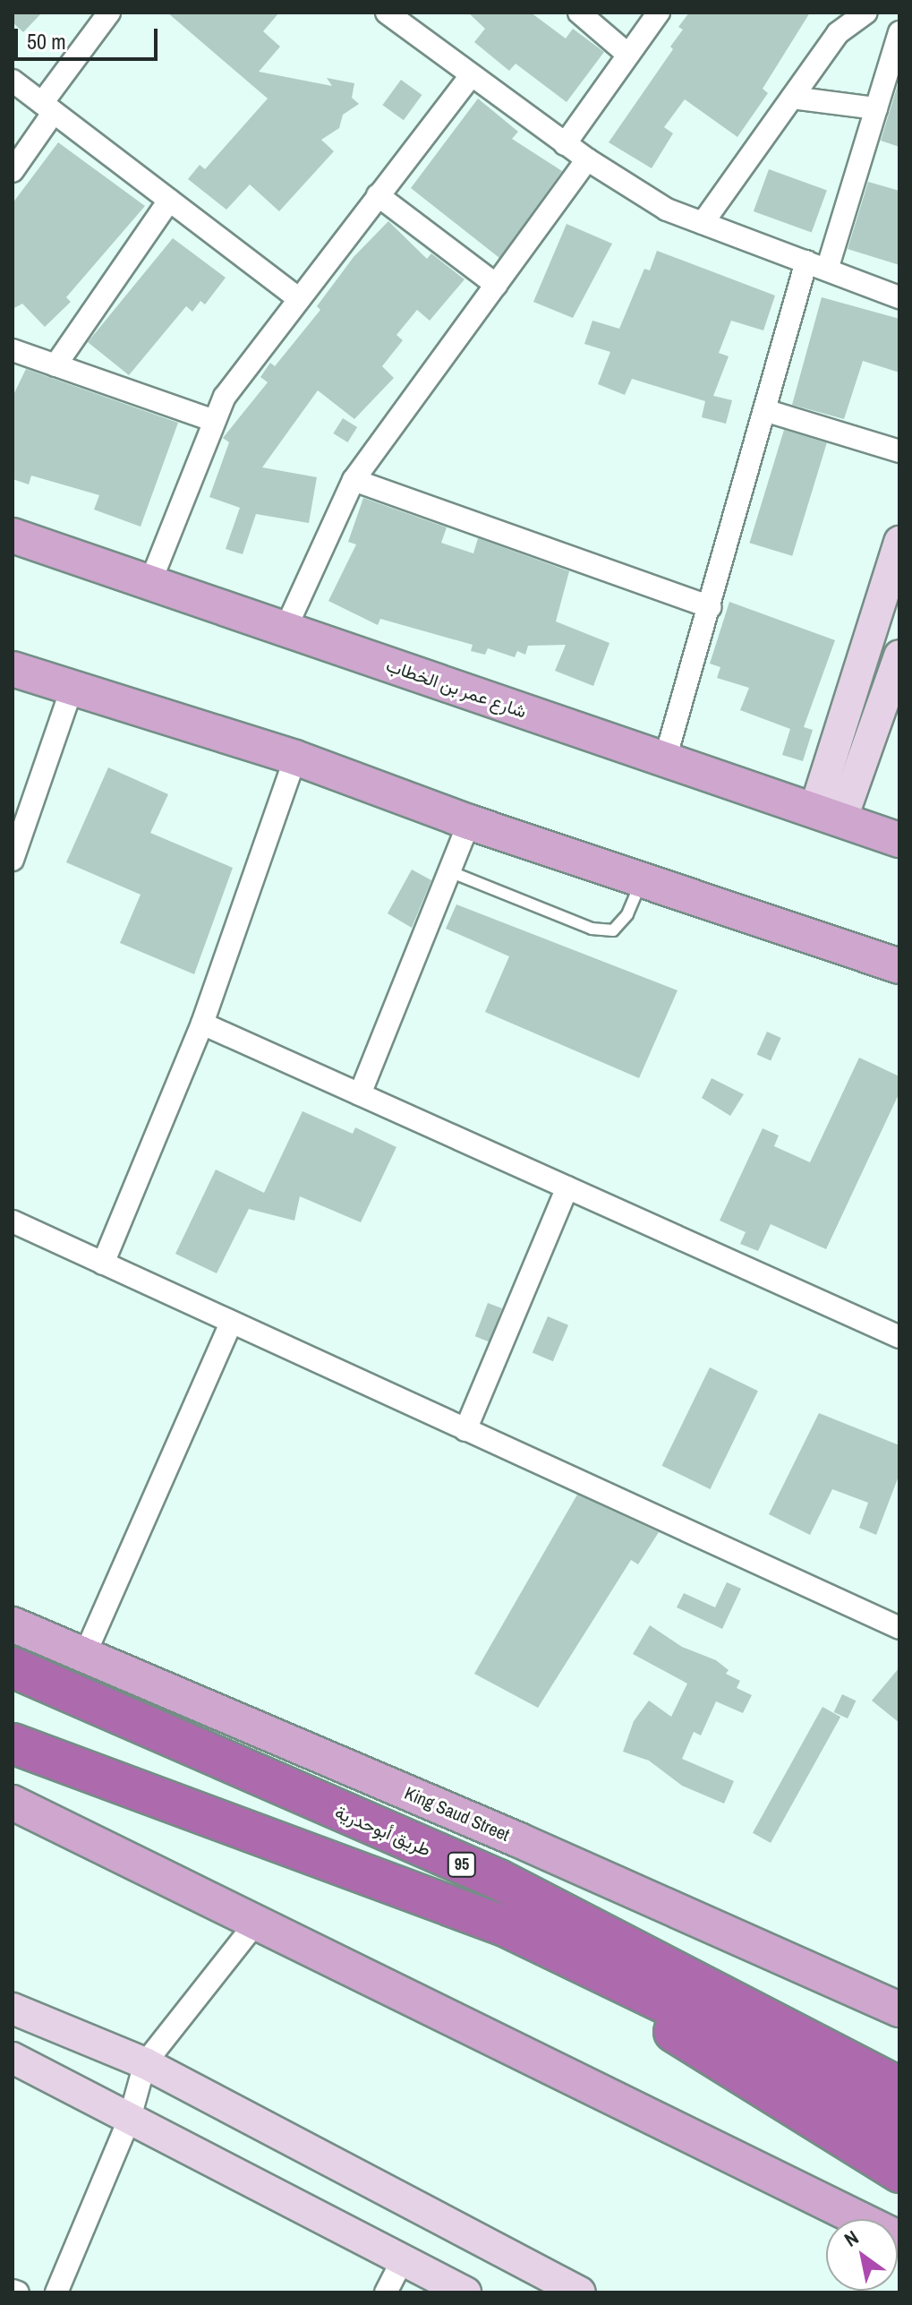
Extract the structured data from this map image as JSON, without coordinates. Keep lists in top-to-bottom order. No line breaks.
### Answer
{"streets":{"highway":["طريق أبوحدرية","95"],"main road":["شارع عمر بن الخطاب","King Saud Street"]},"scale_bar":"50 m","north":"top left"}
